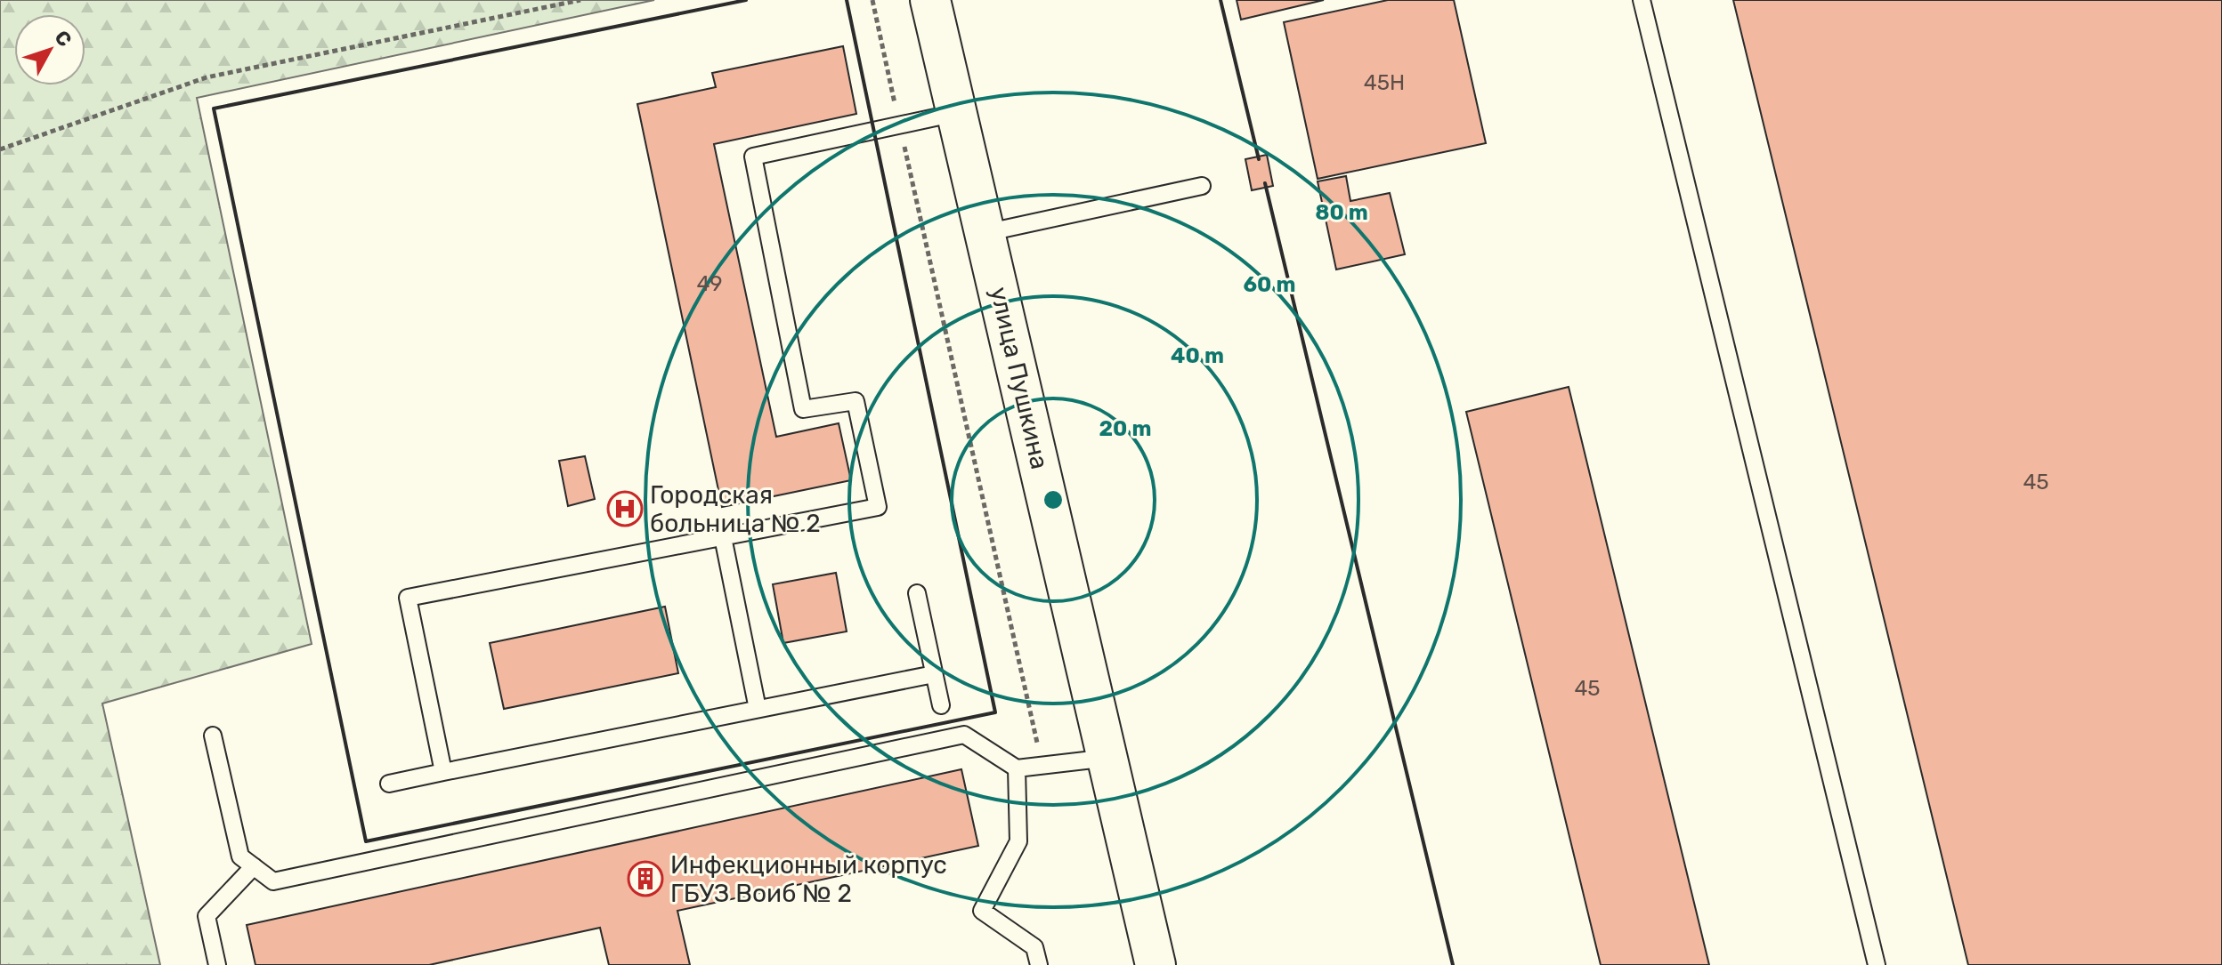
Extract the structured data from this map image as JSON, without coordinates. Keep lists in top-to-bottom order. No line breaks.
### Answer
{"streets":{"main road":["улица Пушкина"]},"places":{"hospital":["Городская больница № 2"],"building":["Инфекционный корпус ГБУЗ Воиб № 2"]},"house_numbers":["45Н","49","45","45"],"north":"top right","rings":["80 m","60 m","40 m","20 m"]}
